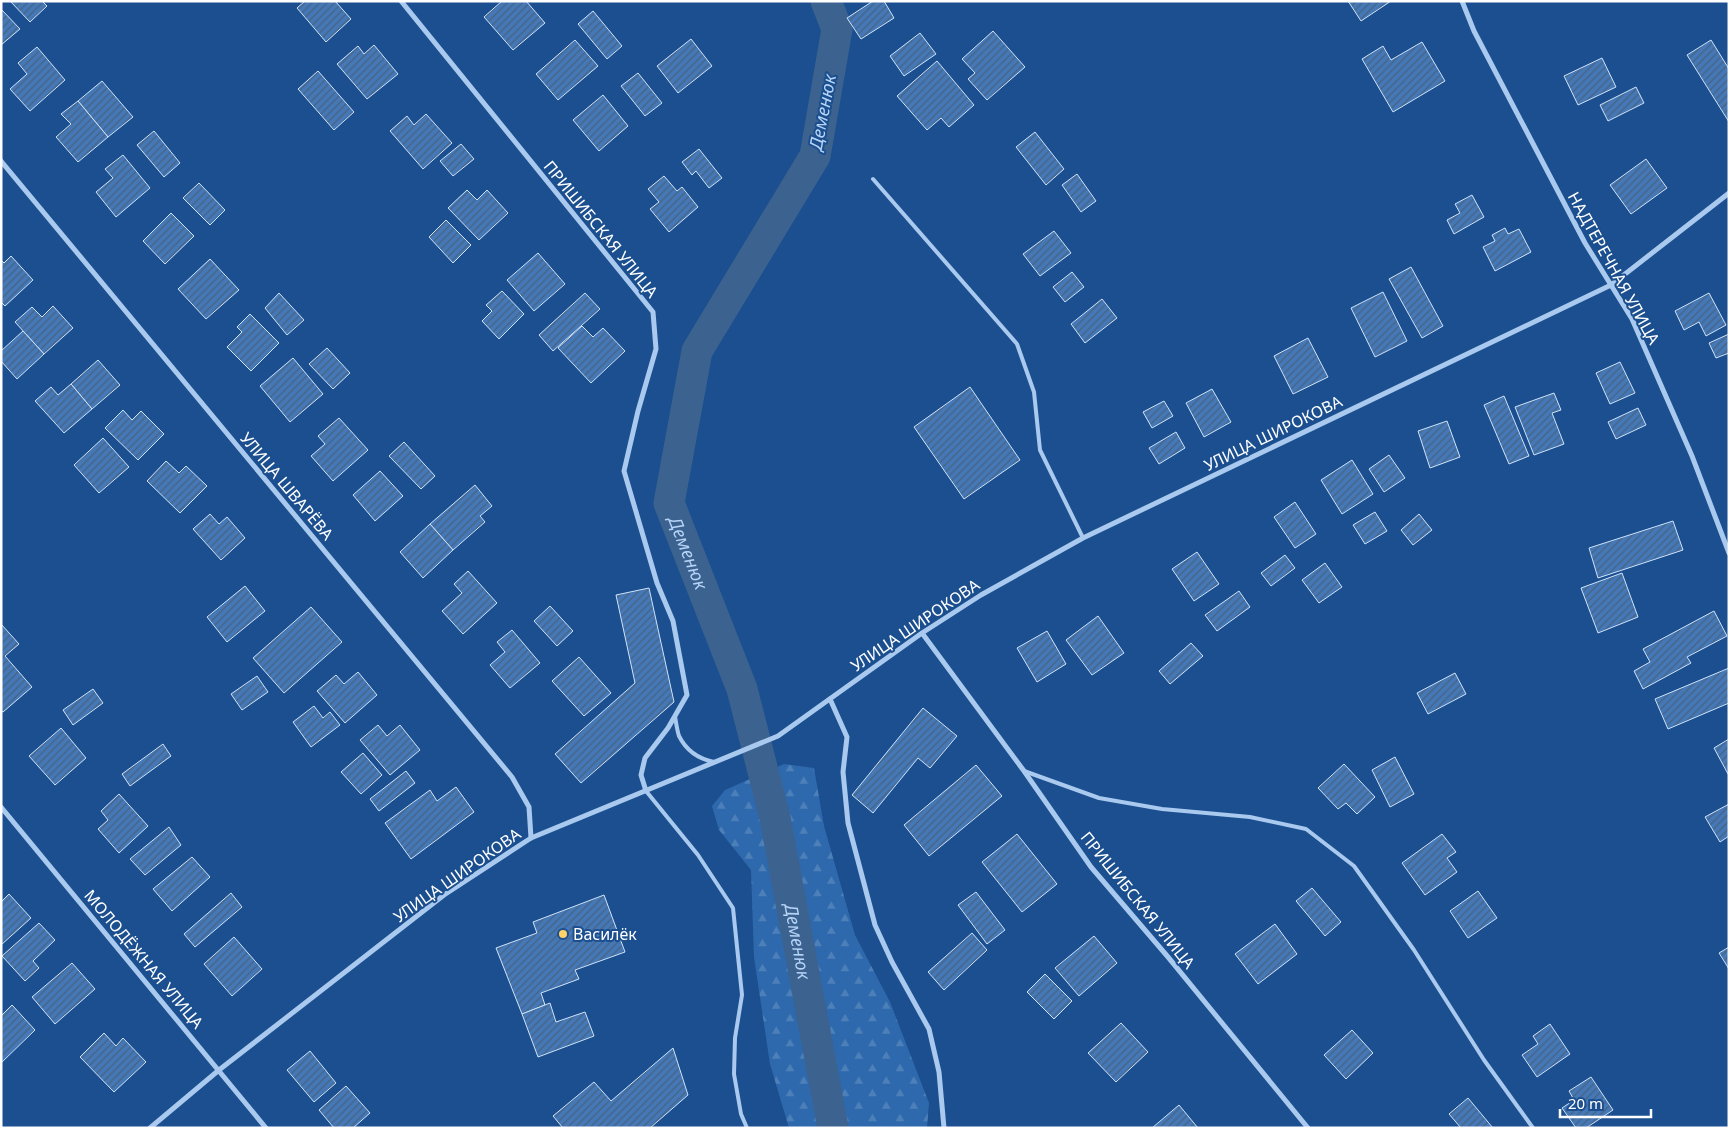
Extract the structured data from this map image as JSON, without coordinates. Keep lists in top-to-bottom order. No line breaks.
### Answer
{"streets":{"street":["ПРИШИБСКАЯ УЛИЦА","НАДТЕРЕЧНАЯ УЛИЦА","УЛИЦА ШИРОКОВА","УЛИЦА ШВАРЁВА","МОЛОДЁЖНАЯ УЛИЦА"]},"crossings":[["ПРИШИБСКАЯ УЛИЦА","УЛИЦА ШИРОКОВА"],["НАДТЕРЕЧНАЯ УЛИЦА","УЛИЦА ШИРОКОВА"],["УЛИЦА ШИРОКОВА","УЛИЦА ШВАРЁВА"],["УЛИЦА ШИРОКОВА","МОЛОДЁЖНАЯ УЛИЦА"]],"water":["Деменюк"],"places":["Василёк"],"scale_bar":"20 m"}
